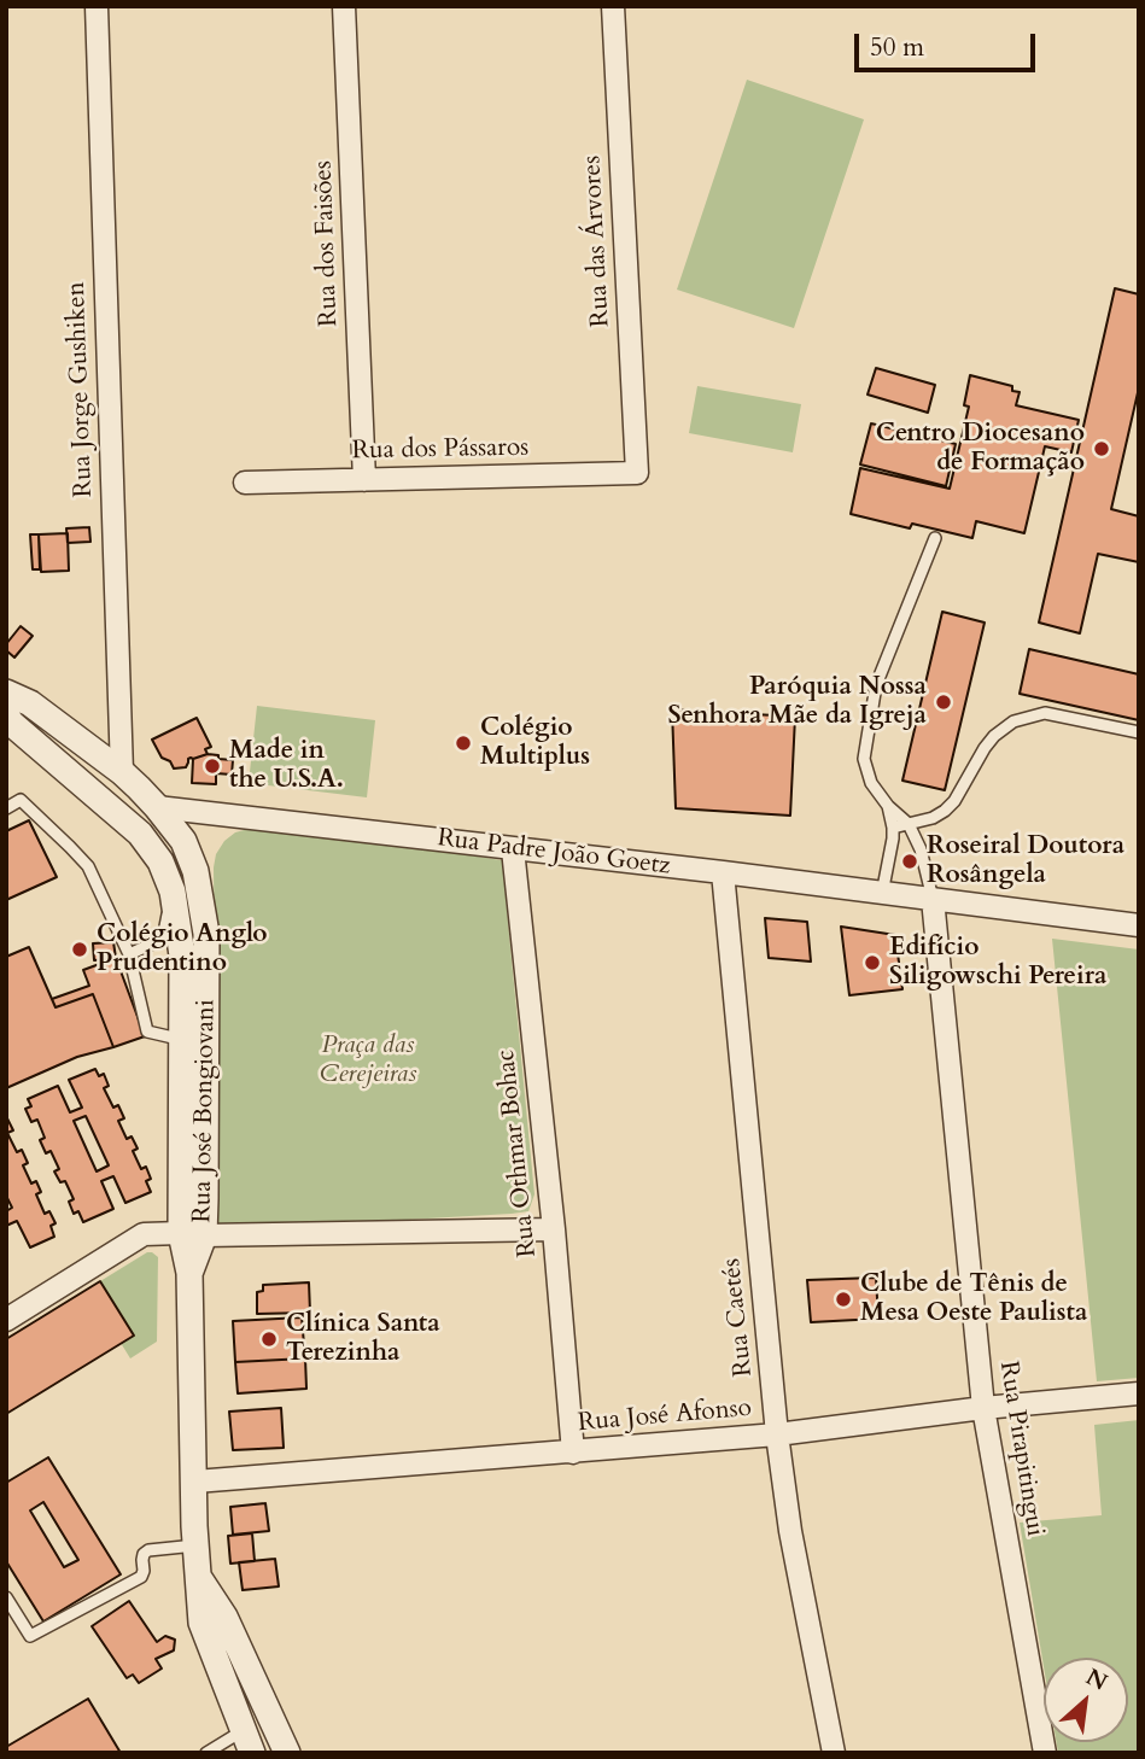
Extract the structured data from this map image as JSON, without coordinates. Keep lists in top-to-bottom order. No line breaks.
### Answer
{"streets":{"street":["Rua das Árvores","Rua dos Faisões","Rua Jorge Gushiken","Rua dos Pássaros","Rua Padre João Goetz","Rua José Bongiovani","Rua Othmar Bohac","Rua Caetés","Rua José Afonso","Rua Pirapitingui"]},"crossings":[["Rua das Árvores","Rua dos Pássaros"],["Rua dos Faisões","Rua dos Pássaros"],["Rua Padre João Goetz","Rua José Bongiovani"],["Rua Padre João Goetz","Rua Othmar Bohac"],["Rua Padre João Goetz","Rua Caetés"],["Rua Padre João Goetz","Rua Pirapitingui"],["Rua José Bongiovani","Rua José Afonso"],["Rua Othmar Bohac","Rua José Afonso"],["Rua Caetés","Rua José Afonso"],["Rua José Afonso","Rua Pirapitingui"]],"parks":["Praça das Cerejeiras"],"places":["Centro Diocesano de Formação","Paróquia Nossa Senhora Mãe da Igreja","Colégio Multiplus","Made in the U.S.A.","Roseiral Doutora Rosângela","Colégio Anglo Prudentino","Edifício Siligowschi Pereira","Clube de Tênis de Mesa Oeste Paulista","Clínica Santa Terezinha"],"scale_bar":"50 m","north":"top right"}
